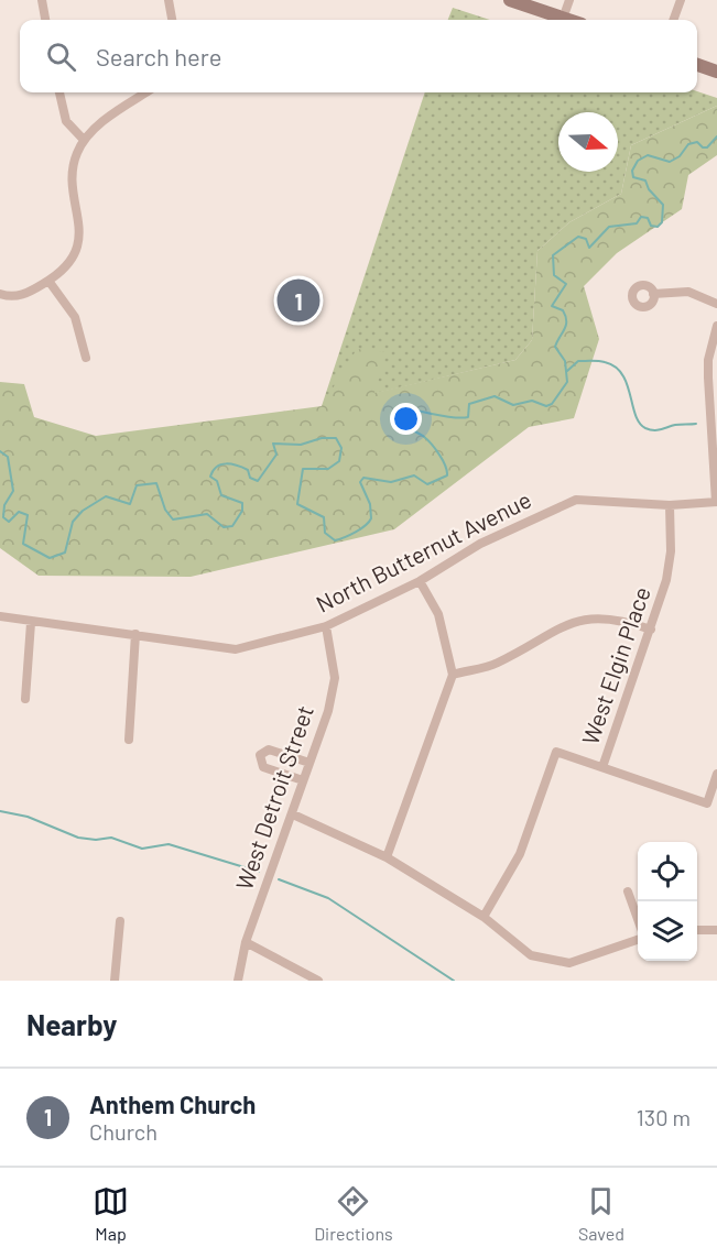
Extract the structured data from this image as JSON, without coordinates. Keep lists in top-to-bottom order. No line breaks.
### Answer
{"streets":{"street":["North Butternut Avenue","West Elgin Place","West Detroit Street"]},"crossings":[["North Butternut Avenue","West Elgin Place"],["North Butternut Avenue","West Detroit Street"]],"north":"right","page":{"search":"Search here","pins":"1","heading":"Nearby","list":[{"mark":"1","name":"Anthem Church","note":"Church","value":"130 m"}],"nav":["Map","Directions","Saved"]}}
